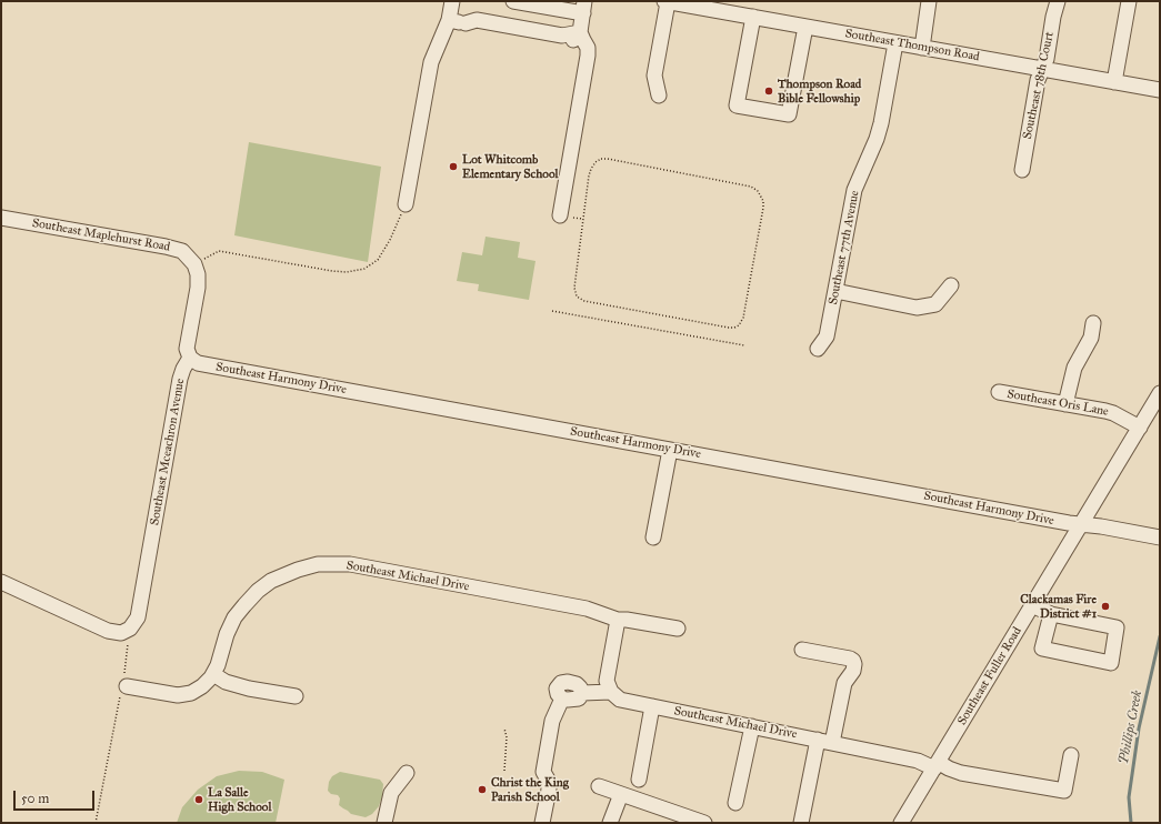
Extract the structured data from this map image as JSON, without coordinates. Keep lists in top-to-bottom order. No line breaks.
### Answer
{"streets":{"street":["Southeast Thompson Road","Southeast 78th Court","Southeast Maplehurst Road","Southeast 77th Avenue","Southeast Harmony Drive","Southeast Oris Lane","Southeast Mceachron Avenue","Southeast Michael Drive","Southeast Fuller Road"]},"crossings":[["Southeast Thompson Road","Southeast 78th Court"],["Southeast Thompson Road","Southeast 77th Avenue"],["Southeast Maplehurst Road","Southeast Mceachron Avenue"],["Southeast Harmony Drive","Southeast Mceachron Avenue"],["Southeast Harmony Drive","Southeast Fuller Road"],["Southeast Oris Lane","Southeast Fuller Road"],["Southeast Michael Drive","Southeast Fuller Road"]],"water":["Phillips Creek"],"places":["Thompson Road Bible Fellowship","Lot Whitcomb Elementary School","Clackamas Fire District #1","Christ the King Parish School","La Salle High School"],"scale_bar":"50 m"}
